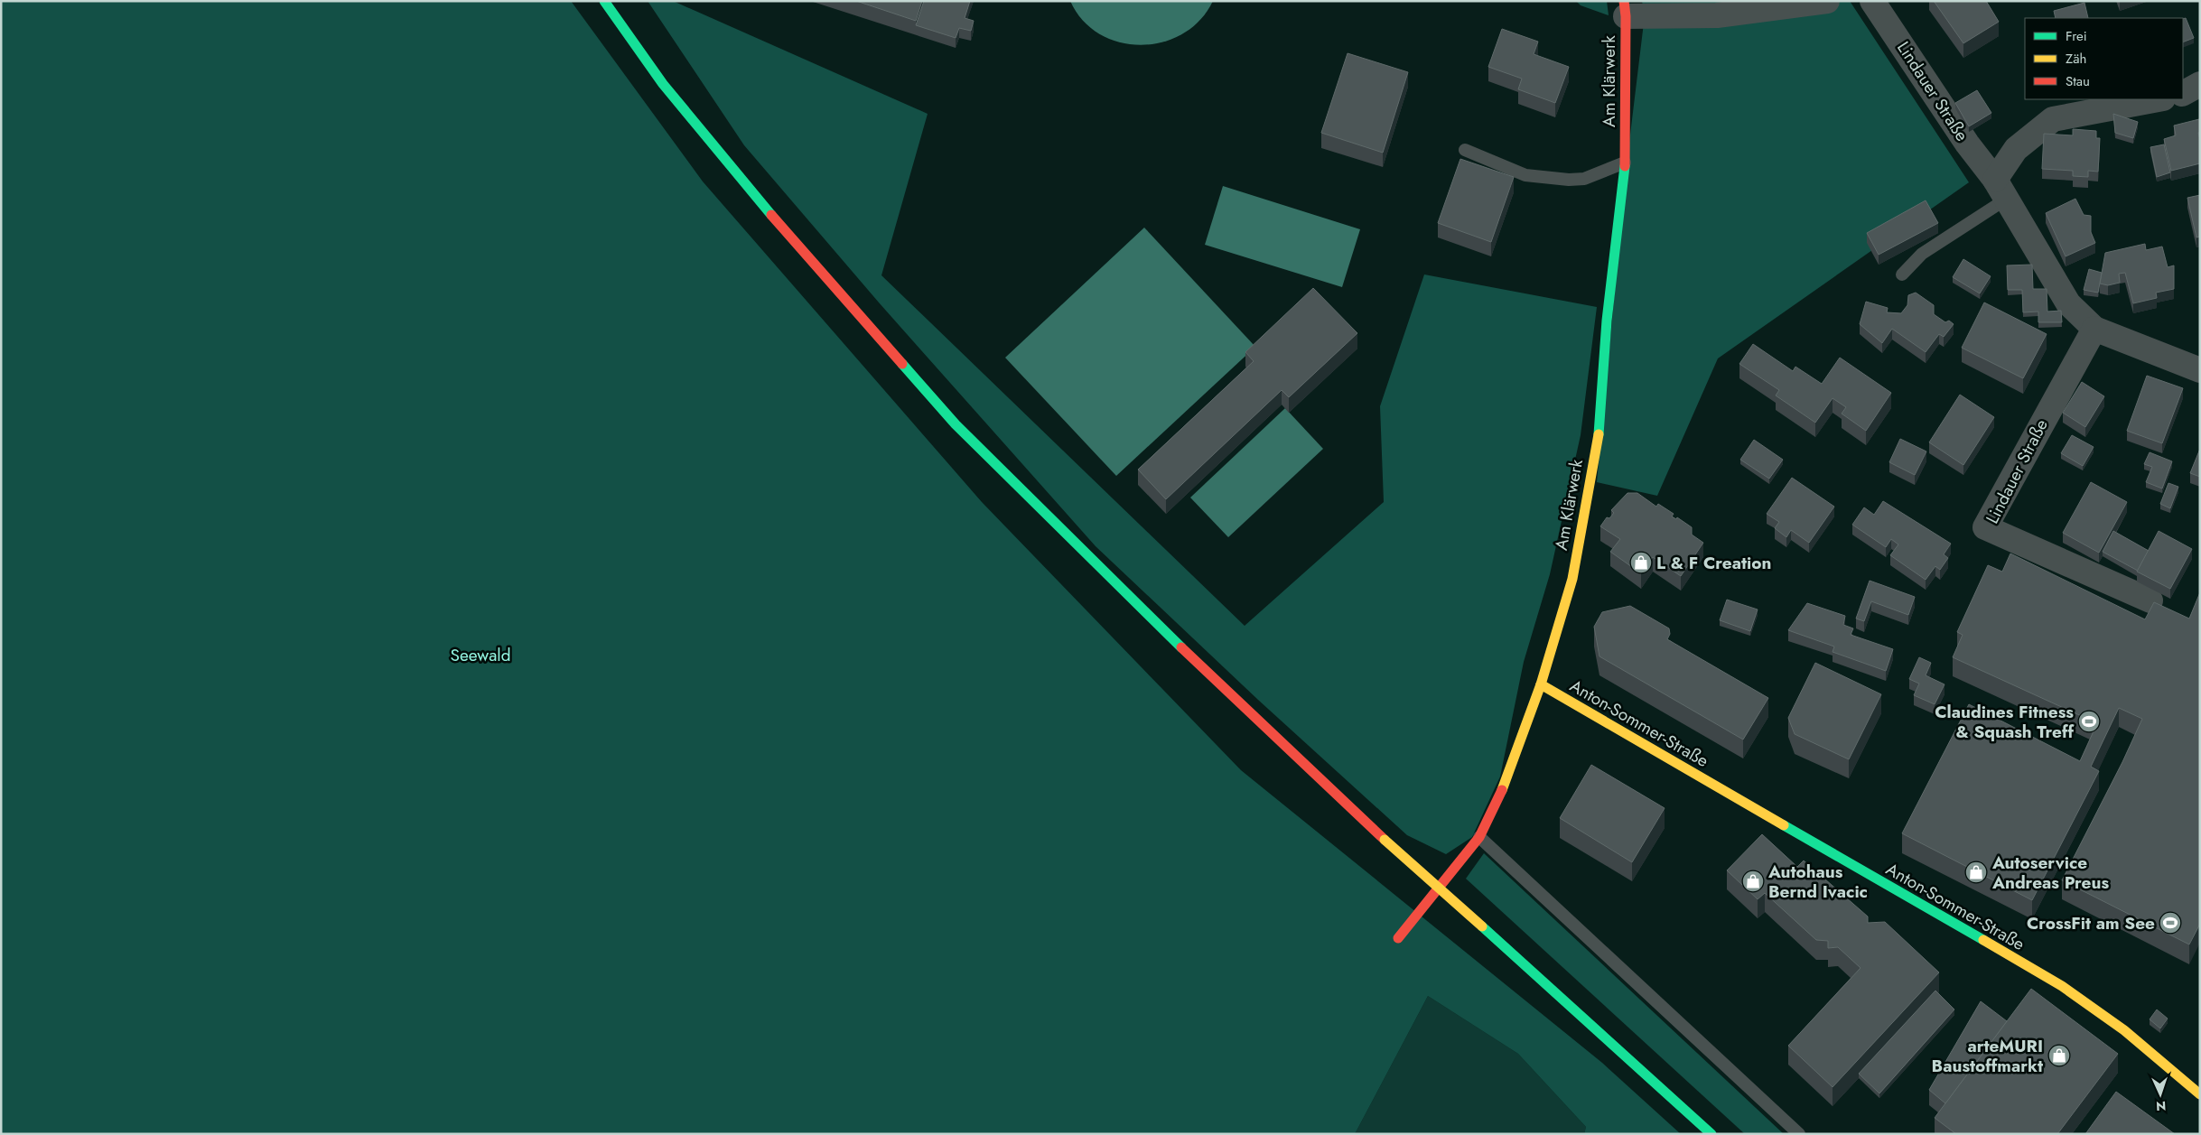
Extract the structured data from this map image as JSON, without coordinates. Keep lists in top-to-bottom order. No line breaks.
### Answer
{"streets":{"street":["Am Klärwerk","Lindauer Straße","Anton-Sommer-Straße"]},"crossings":[["Am Klärwerk","Anton-Sommer-Straße"]],"parks":["Seewald"],"places":{"shop":["L & F Creation","Autoservice Andreas Preus","Autohaus Bernd Ivacic","arteMURI Baustoffmarkt"],"sports":["Claudines Fitness & Squash Treff","CrossFit am See"]},"legend":["Frei","Zäh","Stau"],"north":"bottom"}
